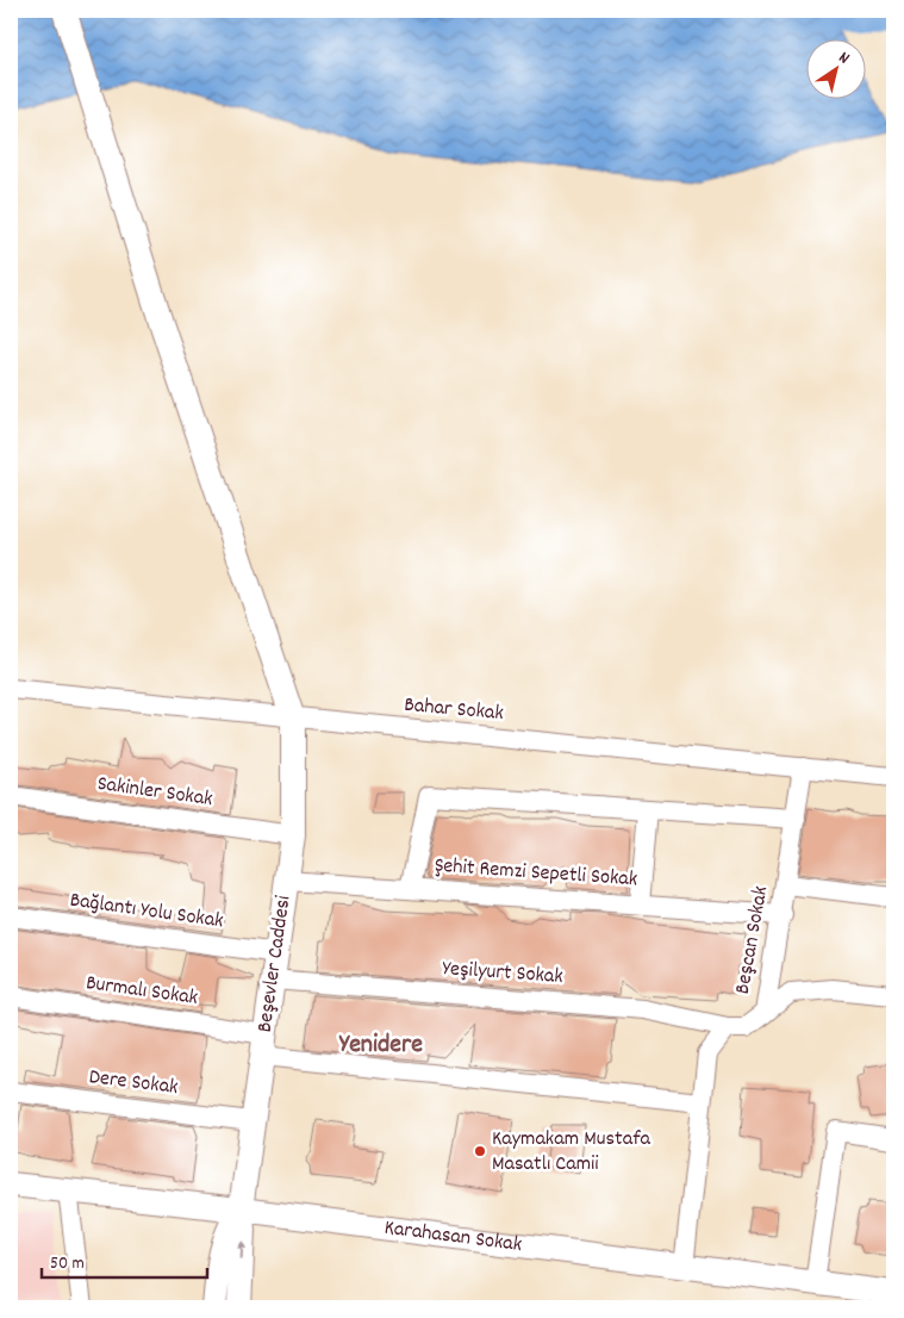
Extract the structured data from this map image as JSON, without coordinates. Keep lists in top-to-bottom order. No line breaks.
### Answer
{"streets":{"street":["Bahar Sokak","Sakinler Sokak","Şehit Remzi Sepetli Sokak","Bağlantı Yolu Sokak","Beşcan Sokak","Beşevler Caddesi","Yeşilyurt Sokak","Burmalı Sokak","Dere Sokak","Karahasan Sokak"]},"crossings":[["Bahar Sokak","Beşcan Sokak"],["Bahar Sokak","Beşevler Caddesi"],["Sakinler Sokak","Beşevler Caddesi"],["Şehit Remzi Sepetli Sokak","Beşcan Sokak"],["Şehit Remzi Sepetli Sokak","Beşevler Caddesi"],["Bağlantı Yolu Sokak","Beşevler Caddesi"],["Beşcan Sokak","Yeşilyurt Sokak"],["Beşevler Caddesi","Yeşilyurt Sokak"],["Beşevler Caddesi","Burmalı Sokak"],["Beşevler Caddesi","Dere Sokak"],["Beşevler Caddesi","Karahasan Sokak"]],"districts":["Yenidere"],"places":["Kaymakam Mustafa Masatlı Camii"],"scale_bar":"50 m","north":"top right"}
